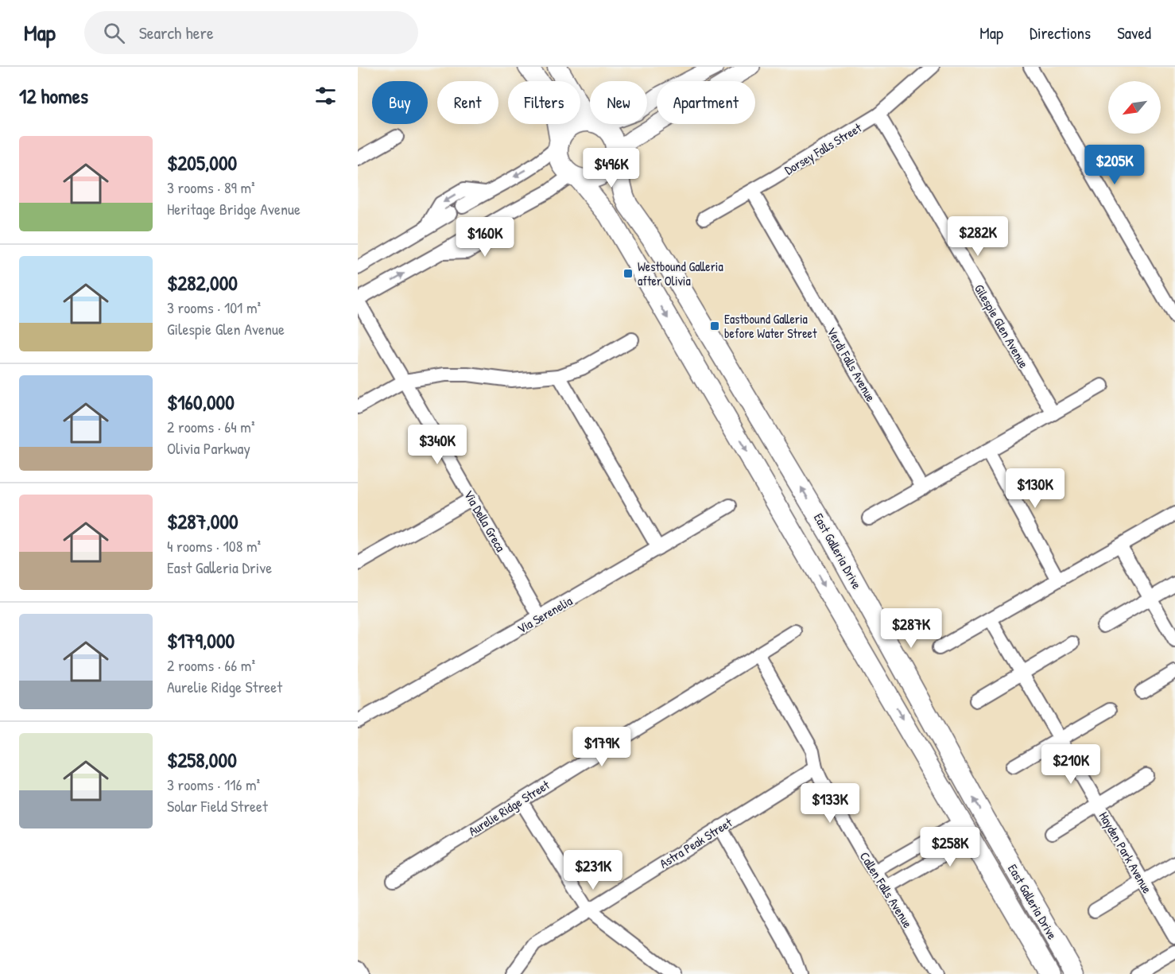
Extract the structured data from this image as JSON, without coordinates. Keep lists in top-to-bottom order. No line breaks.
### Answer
{"streets":{"main road":["East Galleria Drive"],"street":["Dorsey Falls Street","Gilespie Glen Avenue","Verdi Falls Avenue","Via Della Greca","Via Serenelia","Aurelie Ridge Street","Astra Peak Street","Hayden Park Avenue","Callen Falls Avenue"]},"crossings":[["Dorsey Falls Street","Gilespie Glen Avenue"],["Dorsey Falls Street","Verdi Falls Avenue"],["Via Della Greca","Via Serenelia"],["Aurelie Ridge Street","Callen Falls Avenue"],["Astra Peak Street","Callen Falls Avenue"]],"places":{"transit":["Westbound Galleria after Olivia","Eastbound Galleria before Water Street"]},"north":"bottom left","page":{"header":"Map","search":"Search here","nav":["Map","Directions","Saved"],"heading":"12 homes","chip":["Buy","Rent","Filters","New","Apartment"],"list":[{"name":"$205,000","note":"3 rooms · 89 m² · Heritage Bridge Avenue"},{"name":"$282,000","note":"3 rooms · 101 m² · Gilespie Glen Avenue"},{"name":"$160,000","note":"2 rooms · 64 m² · Olivia Parkway"},{"name":"$287,000","note":"4 rooms · 108 m² · East Galleria Drive"},{"name":"$179,000","note":"2 rooms · 66 m² · Aurelie Ridge Street"},{"name":"$258,000","note":"3 rooms · 116 m² · Solar Field Street"}],"price":["$205K","$496K","$282K","$160K","$340K","$130K","$287K","$179K","$210K","$133K","$258K","$231K"]}}
